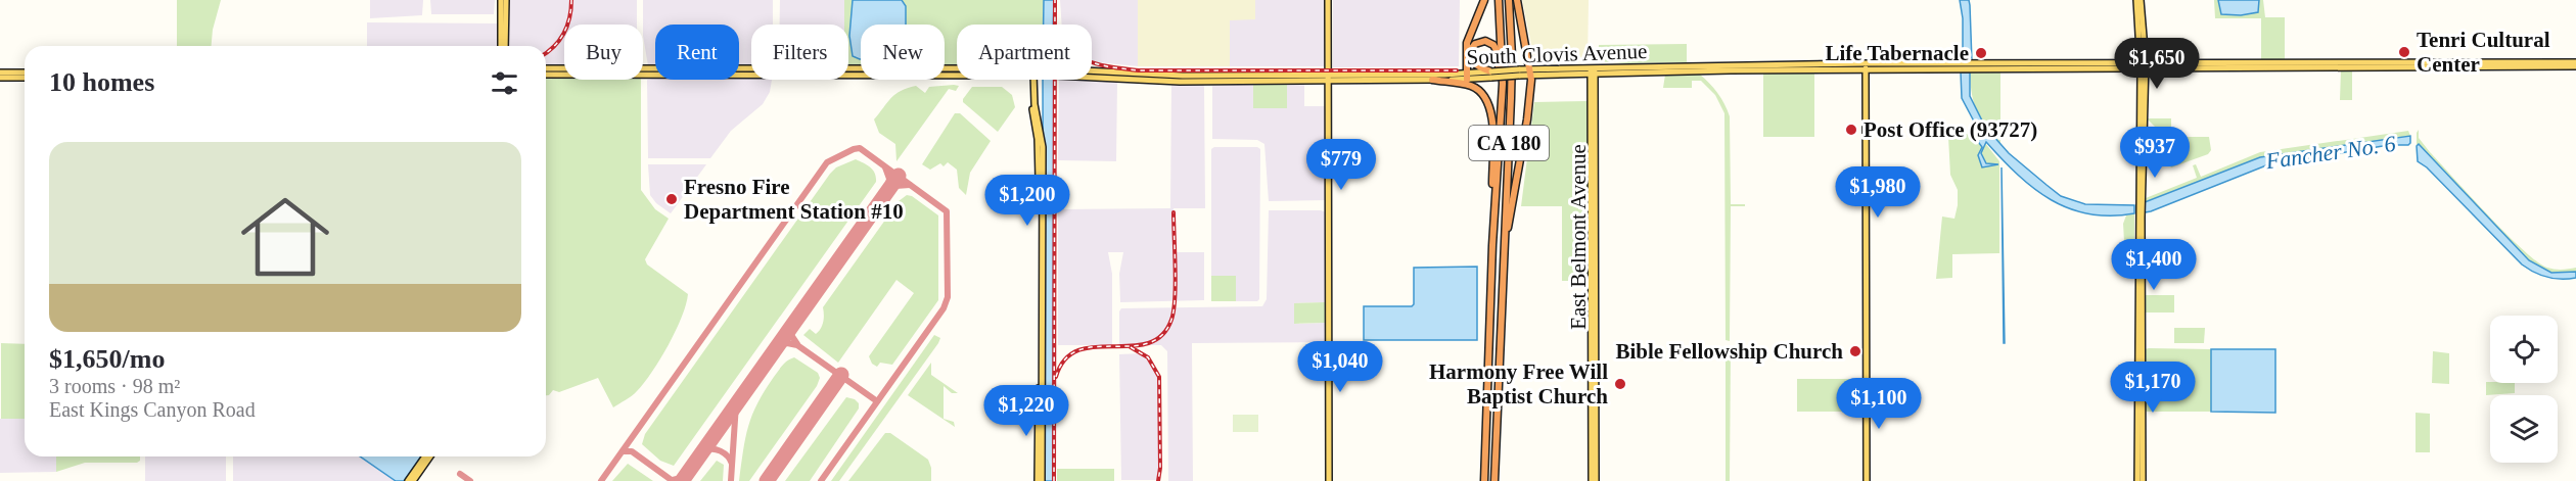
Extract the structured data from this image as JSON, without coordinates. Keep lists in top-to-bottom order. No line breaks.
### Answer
{"streets":{"highway":["CA 180"],"main road":["South Clovis Avenue","East Belmont Avenue"]},"crossings":[["South Clovis Avenue","East Belmont Avenue"]],"water":["Fancher No. 6"],"places":["Tenri Cultural Center","Life Tabernacle","Post Office (93727)","Fresno Fire Department Station #10","Bible Fellowship Church","Harmony Free Will Baptist Church"],"page":{"chip":["Buy","Rent","Filters","New","Apartment"],"price":["$1,650","$937","$779","$1,980","$1,200","$1,400","$1,040","$1,170","$1,100","$1,220"],"heading":"10 homes","list":[{"name":"$1,650/mo","note":"3 rooms · 98 m² · East Kings Canyon Road"}]}}
